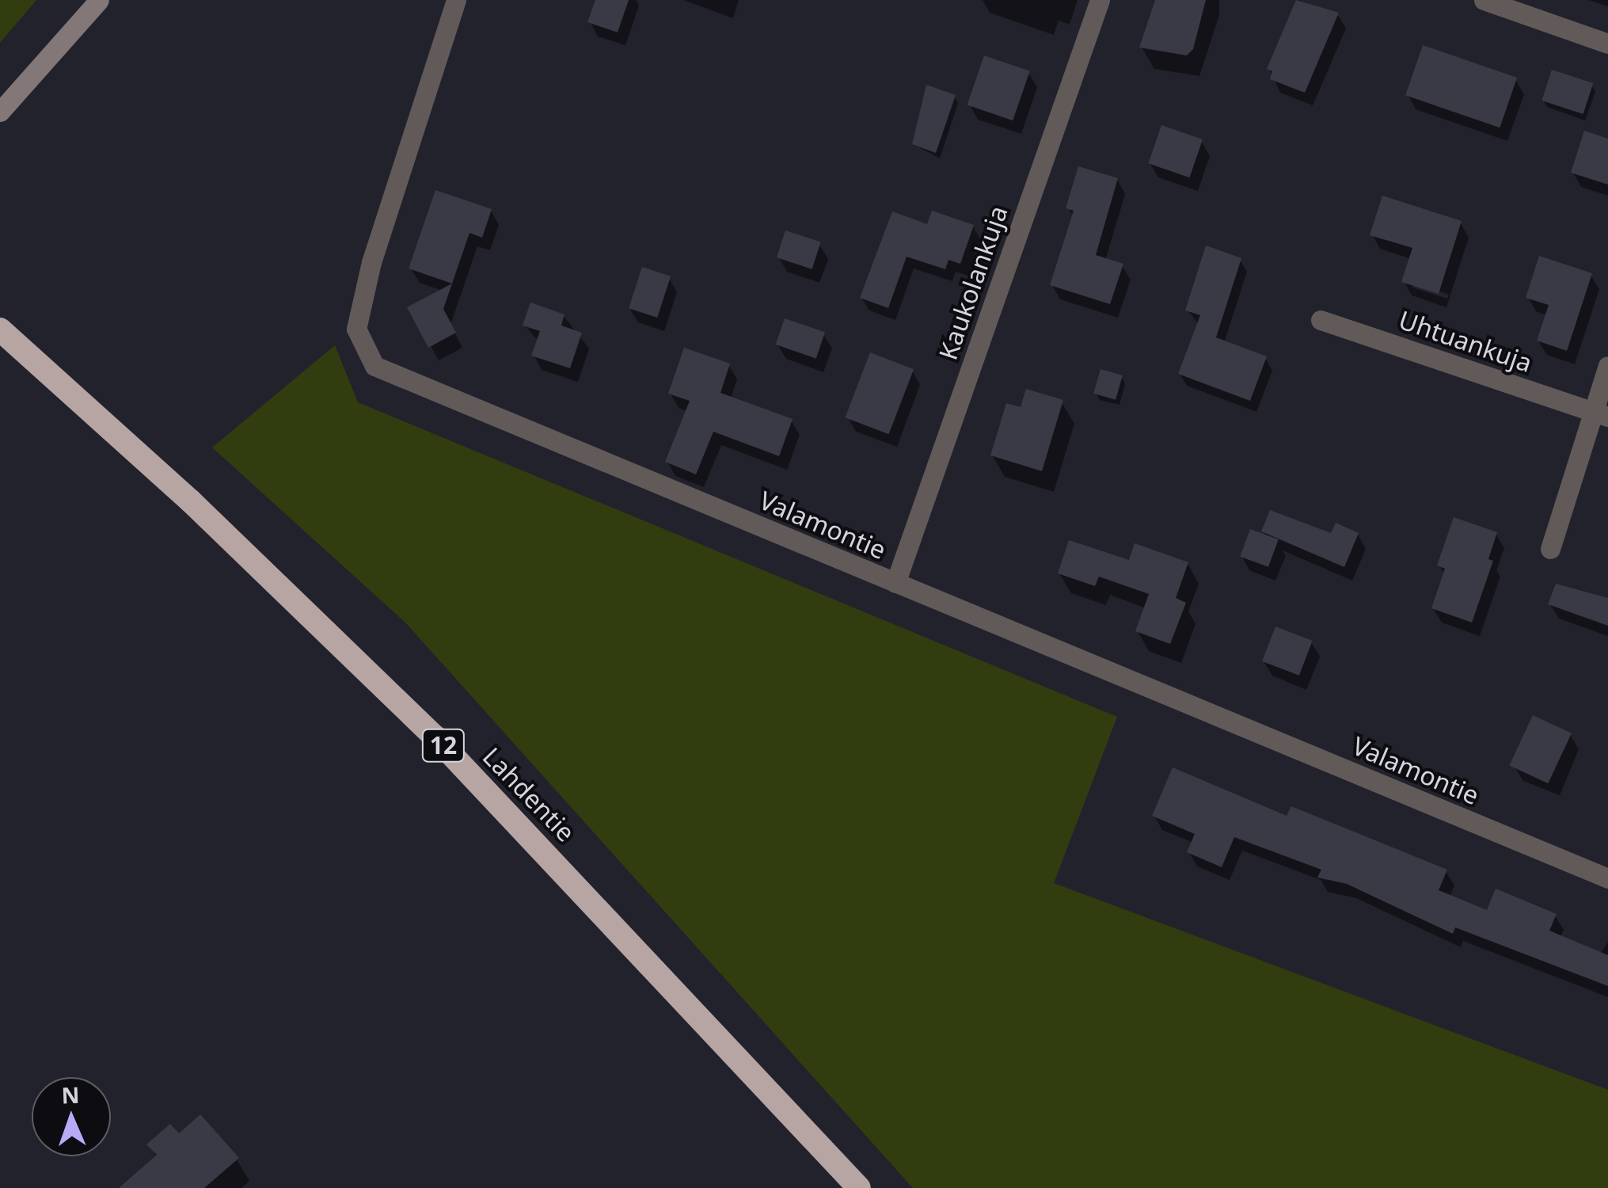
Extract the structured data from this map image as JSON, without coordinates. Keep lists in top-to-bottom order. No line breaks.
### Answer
{"streets":{"highway":["12","Lahdentie"],"street":["Kaukolankuja","Uhtuankuja","Valamontie"]},"crossings":[["Kaukolankuja","Valamontie"]],"north":"top"}
